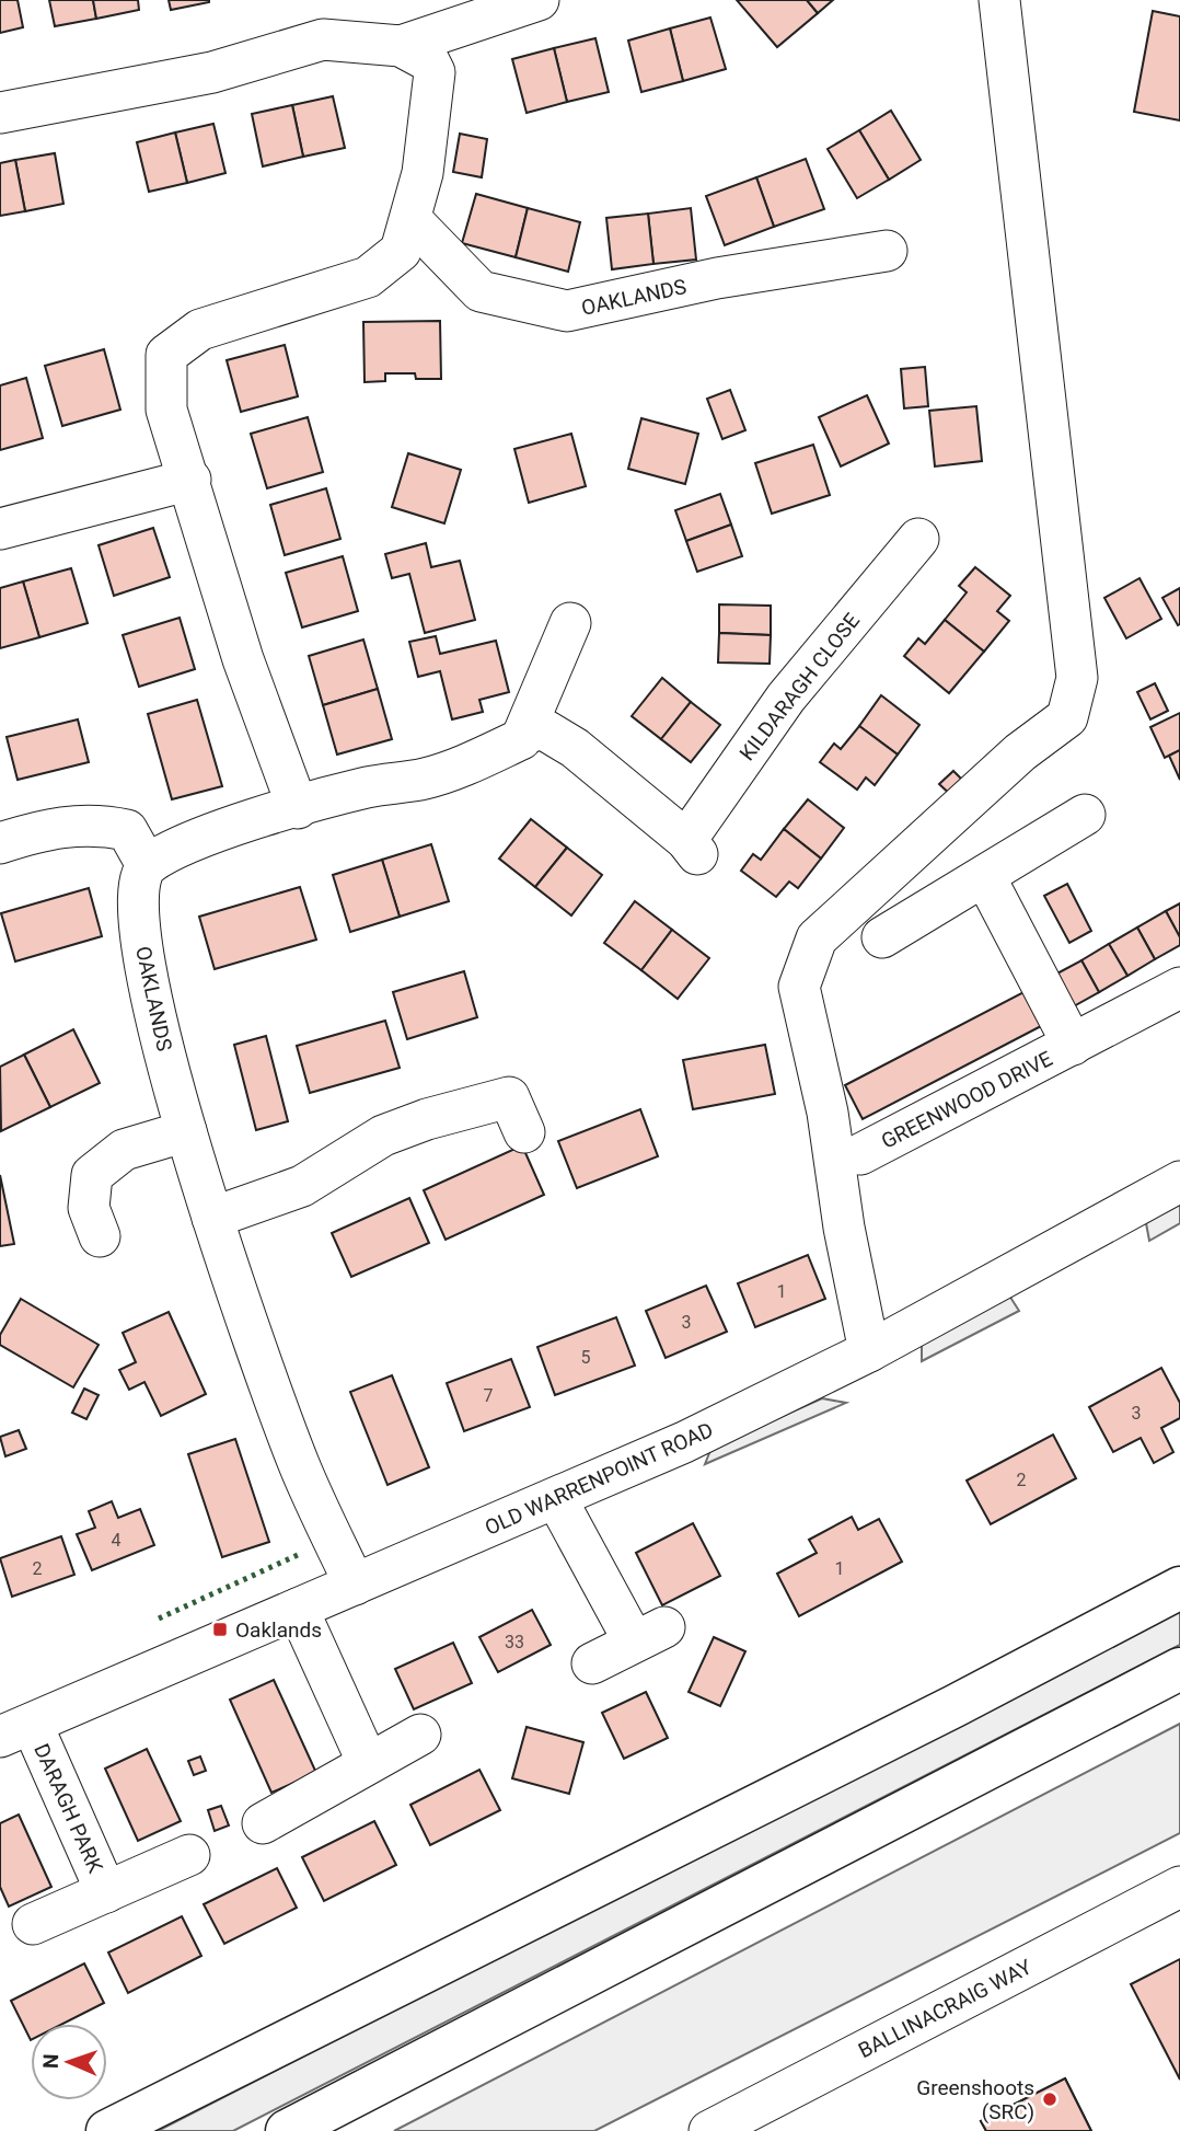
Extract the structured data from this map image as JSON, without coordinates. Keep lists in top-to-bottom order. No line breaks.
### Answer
{"streets":{"street":["OAKLANDS","KILDARAGH CLOSE","GREENWOOD DRIVE","OLD WARRENPOINT ROAD","DARAGH PARK","BALLINACRAIG WAY"]},"crossings":[["OAKLANDS","OLD WARRENPOINT ROAD"],["OLD WARRENPOINT ROAD","DARAGH PARK"]],"places":{"transit":["Oaklands"],"other":["Greenshoots (SRC)"]},"house_numbers":["1","3","5","7","3","2","4","2","1","33"],"north":"left"}
